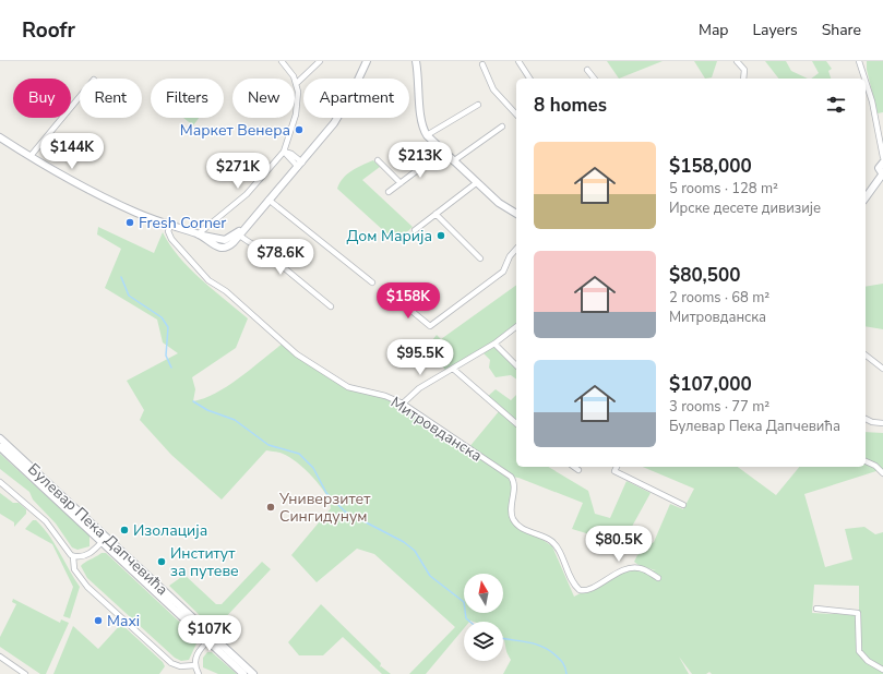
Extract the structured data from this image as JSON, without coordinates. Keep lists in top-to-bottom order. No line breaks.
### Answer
{"streets":{"street":["Митровданска","Булевар Пека Дапчевића"]},"places":["Маркет Венера","Fresh Corner","Дом Марија","Универзитет Сингидунум","Изолација","Институт за путеве","Maxi"],"north":"top","page":{"header":"Roofr","nav":["Map","Layers","Share"],"chip":["Buy","Rent","Filters","New","Apartment"],"heading":"8 homes","list":[{"name":"$158,000","note":"5 rooms · 128 m² · Ирске десете дивизије"},{"name":"$80,500","note":"2 rooms · 68 m² · Митровданска"},{"name":"$107,000","note":"3 rooms · 77 m² · Булевар Пека Дапчевића"}],"price":["$144K","$213K","$271K","$78.6K","$158K","$95.5K","$80.5K","$107K"]}}
